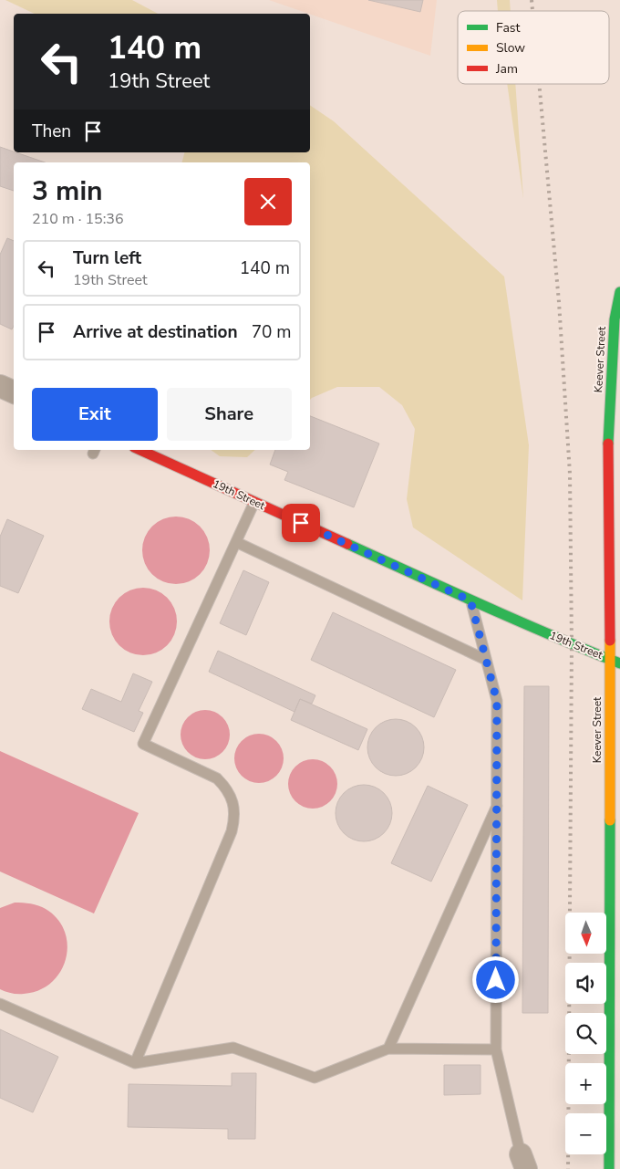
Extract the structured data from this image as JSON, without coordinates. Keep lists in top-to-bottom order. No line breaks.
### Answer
{"streets":{"street":["Keever Street","19th Street"]},"crossings":[["Keever Street","19th Street"]],"legend":["Fast","Slow","Jam"],"north":"bottom","page":{"turn":["140 m","19th Street"],"then":"Then","heading":["3 min","210 m · 15:36"],"list":[{"name":"Turn left","note":"19th Street","value":"140 m"},{"name":"Arrive at destination","value":"70 m"}],"buttons":["Exit","Share"],"map_buttons":["+","−"]}}
